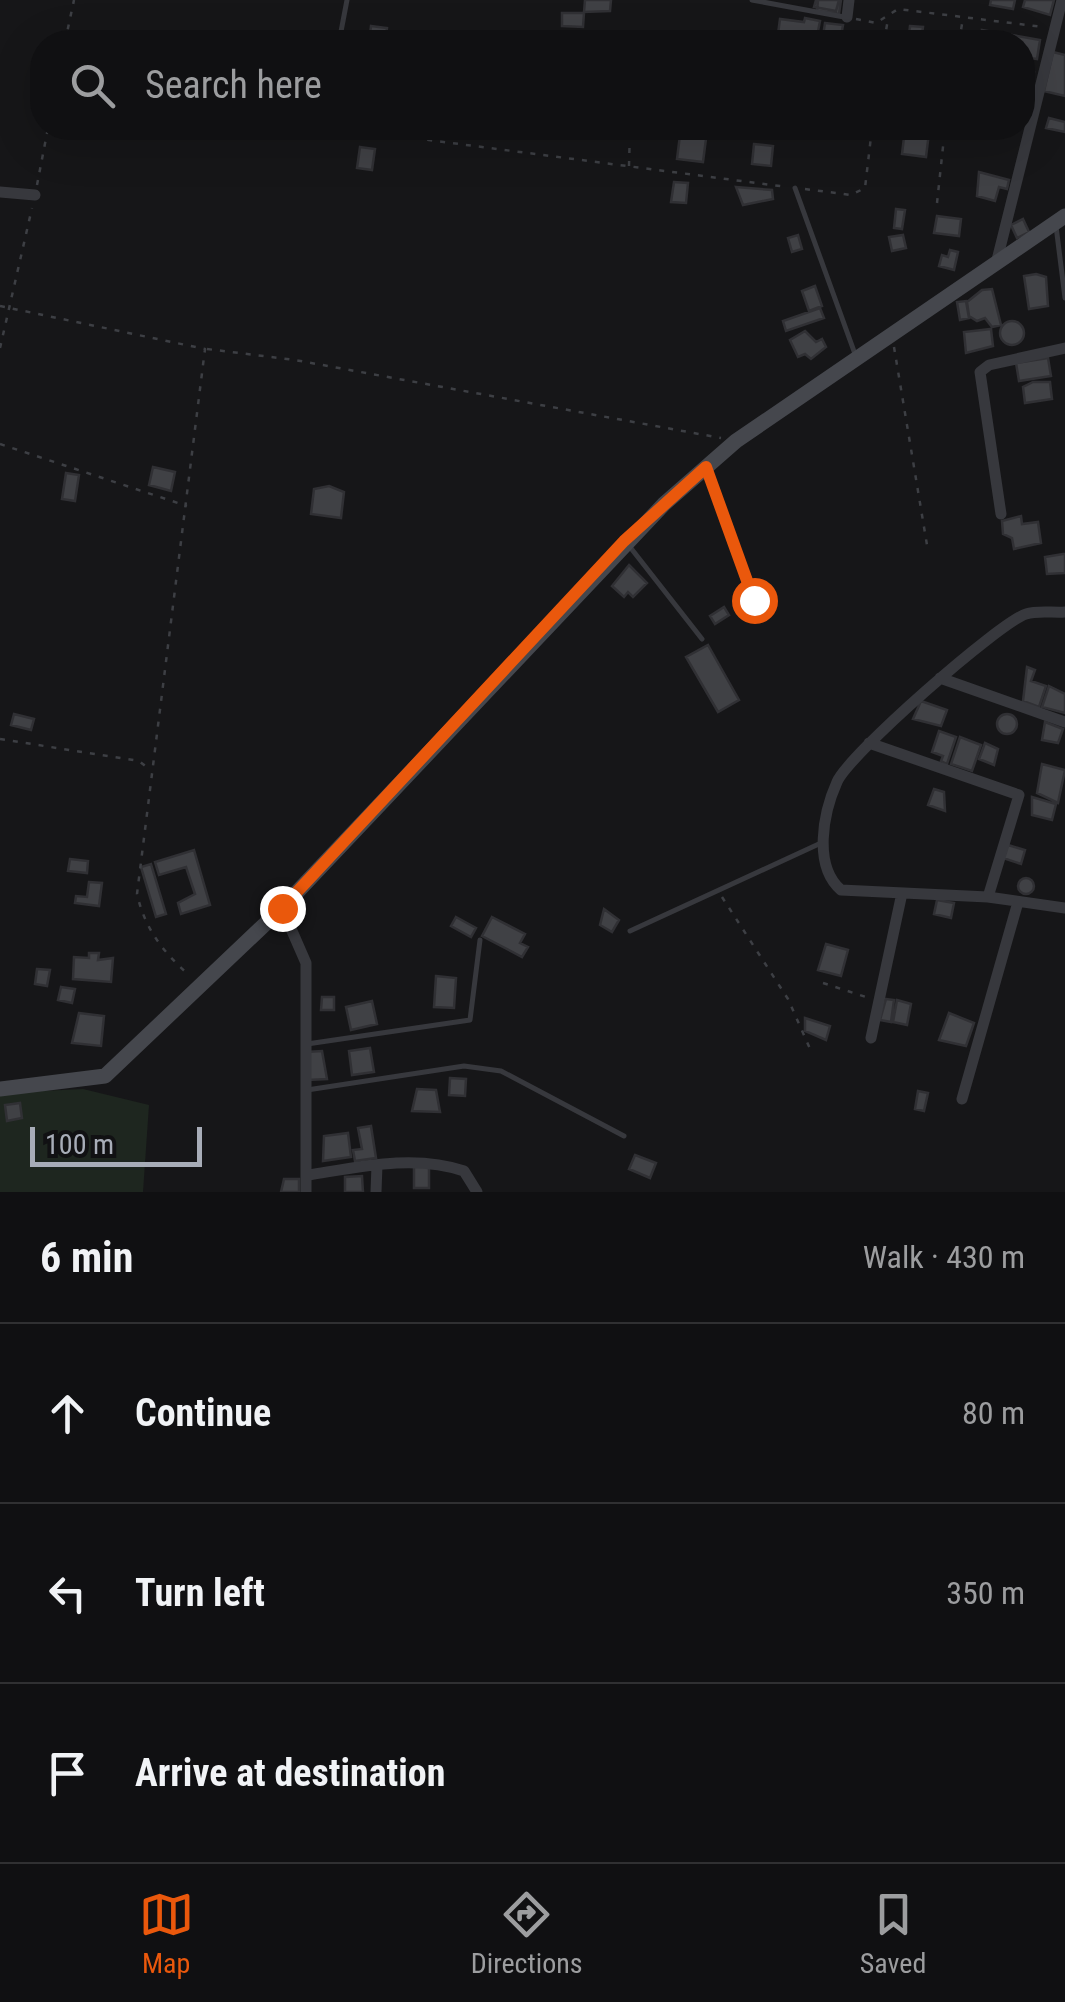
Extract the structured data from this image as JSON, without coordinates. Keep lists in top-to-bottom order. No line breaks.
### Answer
{"scale_bar":"100 m","page":{"search":"Search here","scale":"100 m","heading":["6 min","Walk · 430 m"],"list":[["Continue","80 m"],["Turn left","350 m"],"Arrive at destination"],"nav":["Map","Directions","Saved"]}}
